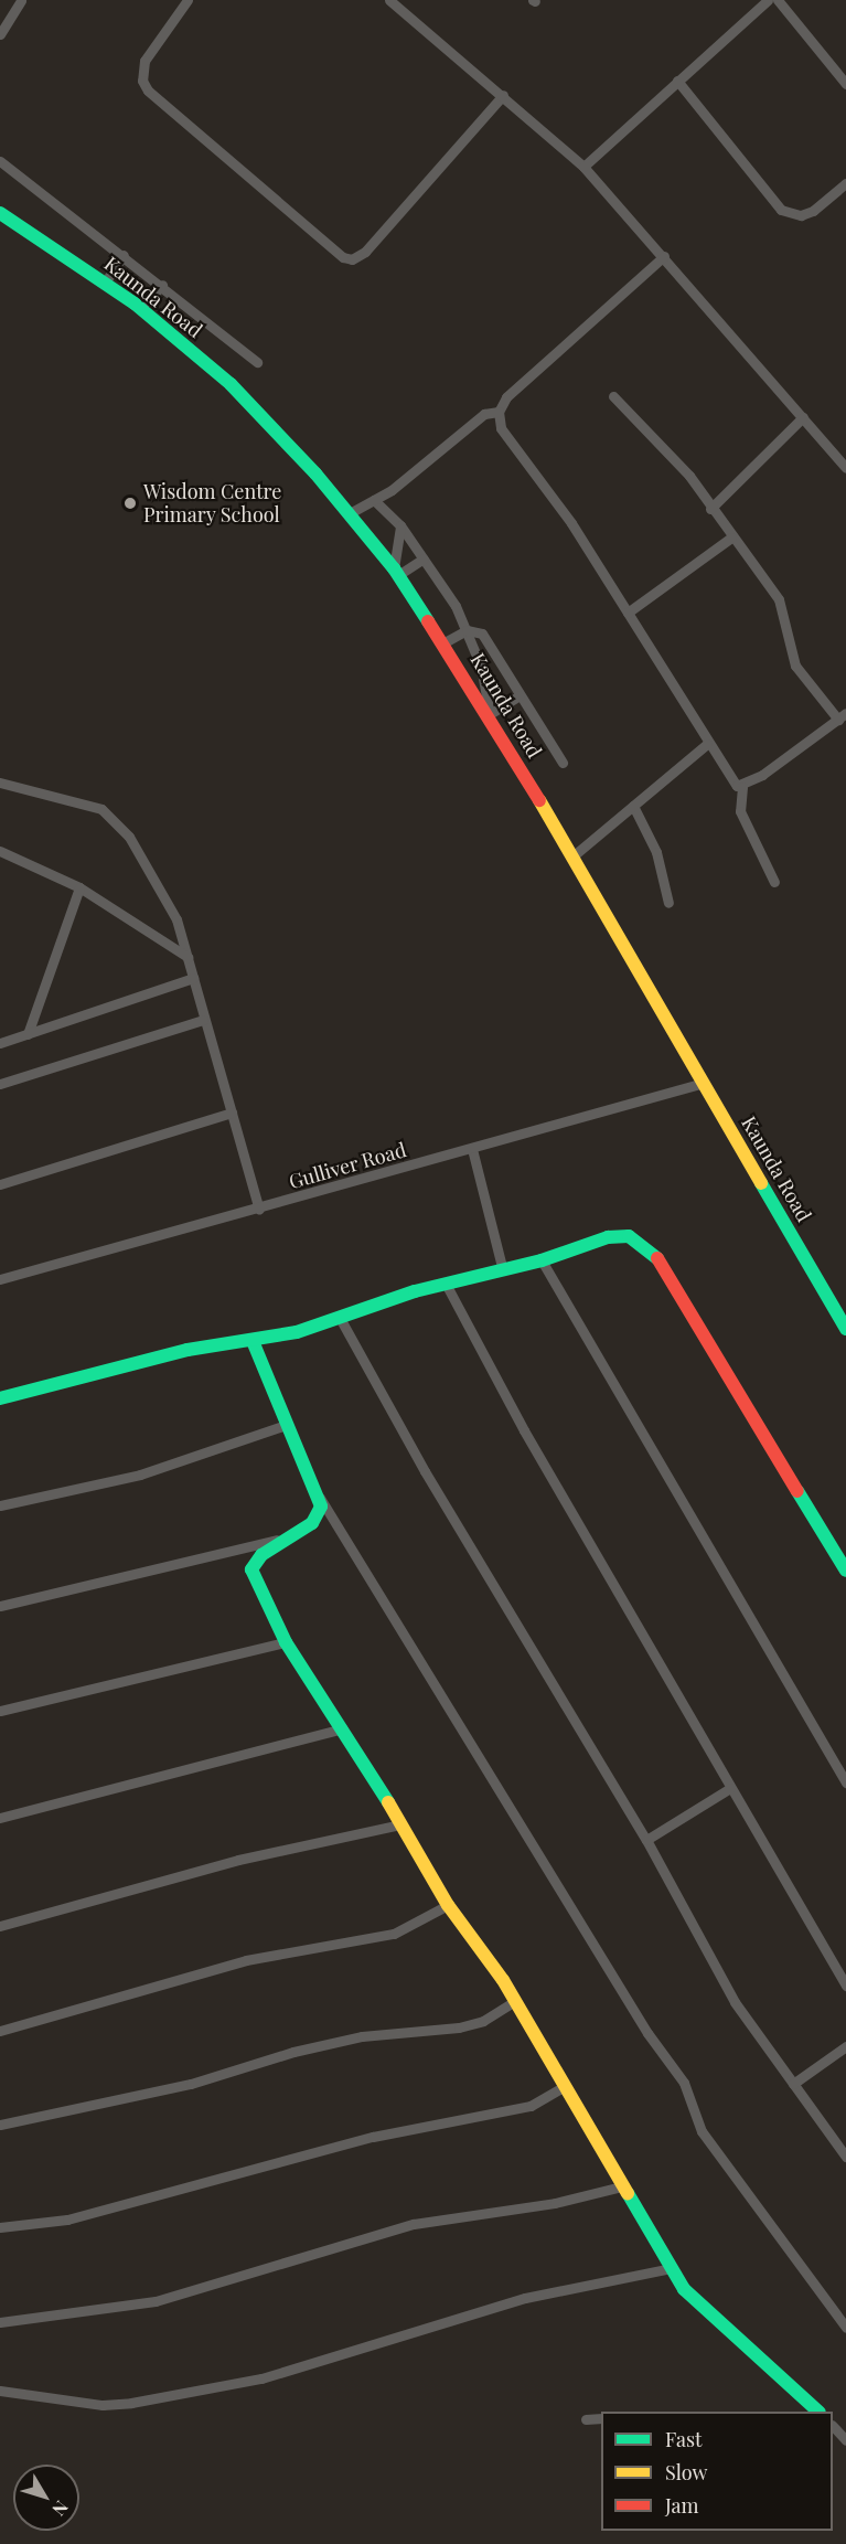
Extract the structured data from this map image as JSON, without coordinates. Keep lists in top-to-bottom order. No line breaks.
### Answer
{"streets":{"street":["Kaunda Road","Gulliver Road"]},"crossings":[["Kaunda Road","Gulliver Road"]],"places":["Wisdom Centre Primary School"],"legend":["Fast","Slow","Jam"],"north":"bottom right"}
